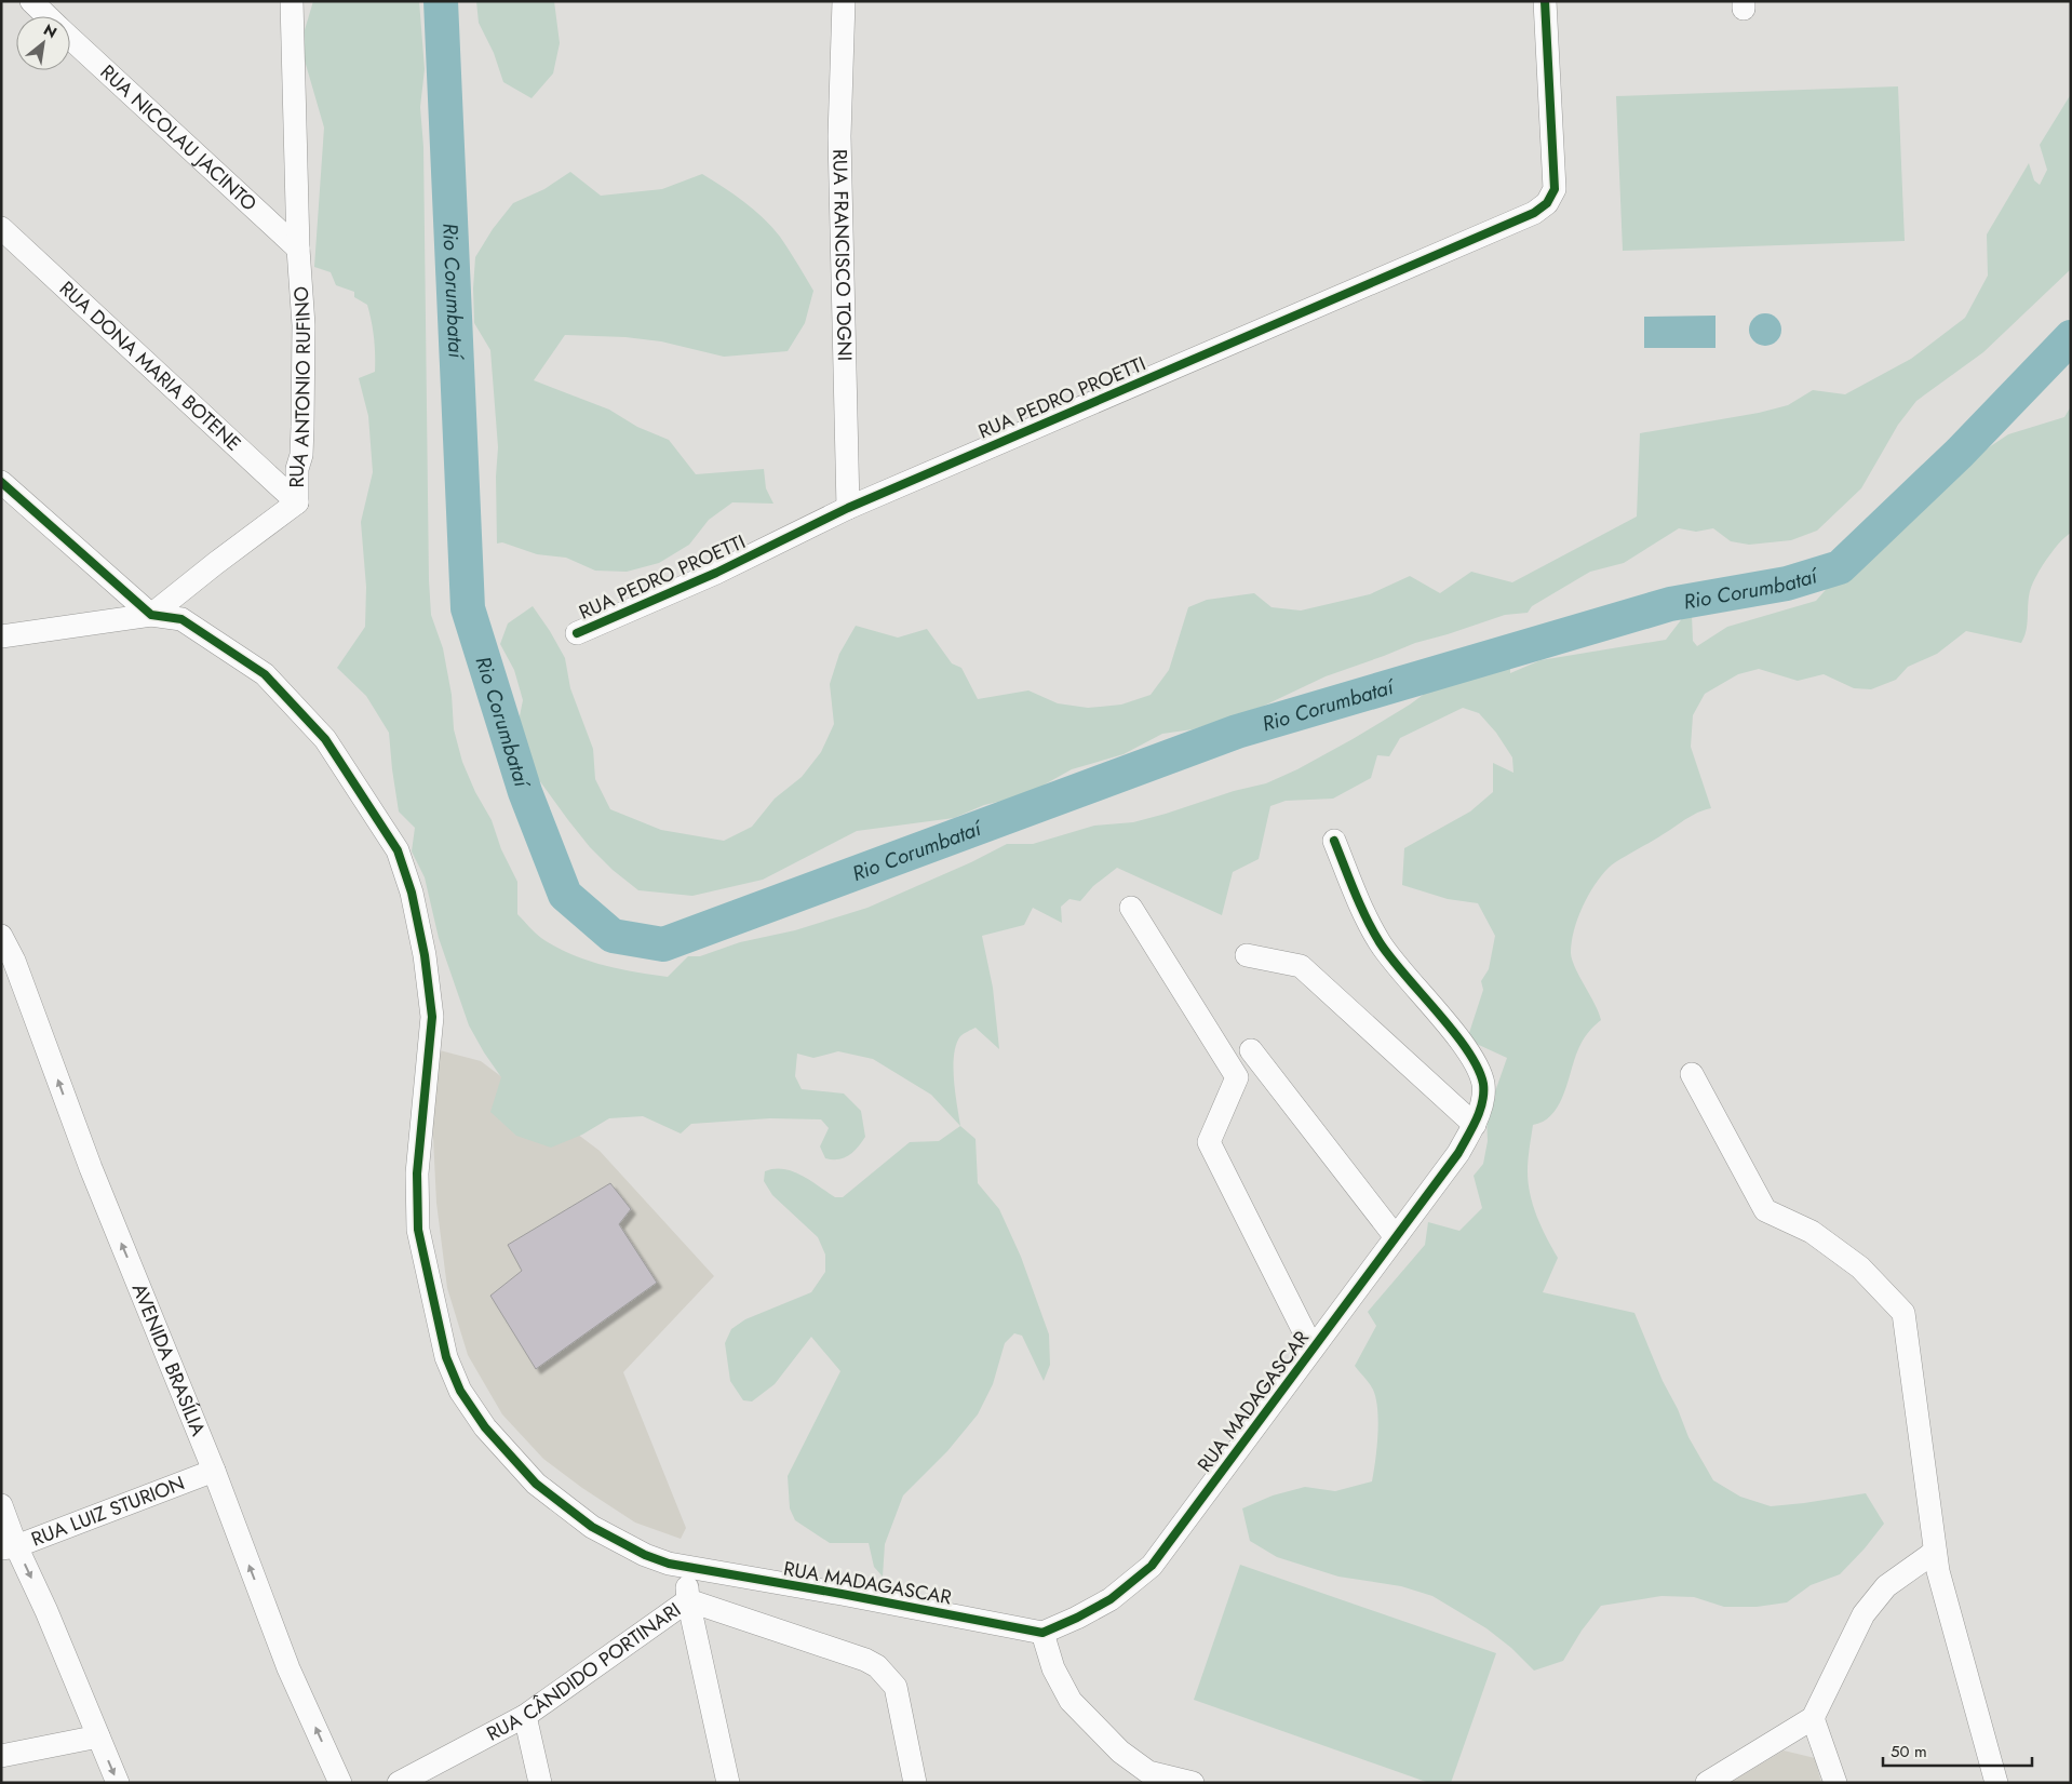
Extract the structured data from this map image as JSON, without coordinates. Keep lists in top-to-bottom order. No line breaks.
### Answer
{"streets":{"street":["RUA NICOLAU JACINTO","RUA FRANCISCO TOGNI","RUA DONA MARIA BOTENE","RUA ANTONIO RUFINO","RUA PEDRO PROETTI","AVENIDA BRASÍLIA","RUA MADAGASCAR","RUA LUIZ STURION","RUA CÂNDIDO PORTINARI"]},"crossings":[["RUA NICOLAU JACINTO","RUA ANTONIO RUFINO"],["RUA FRANCISCO TOGNI","RUA PEDRO PROETTI"],["RUA DONA MARIA BOTENE","RUA ANTONIO RUFINO"],["RUA ANTONIO RUFINO","RUA MADAGASCAR"],["AVENIDA BRASÍLIA","RUA LUIZ STURION"]],"one_way":["AVENIDA BRASÍLIA"],"water":["Rio Corumbataí"],"scale_bar":"50 m","north":"top right"}
